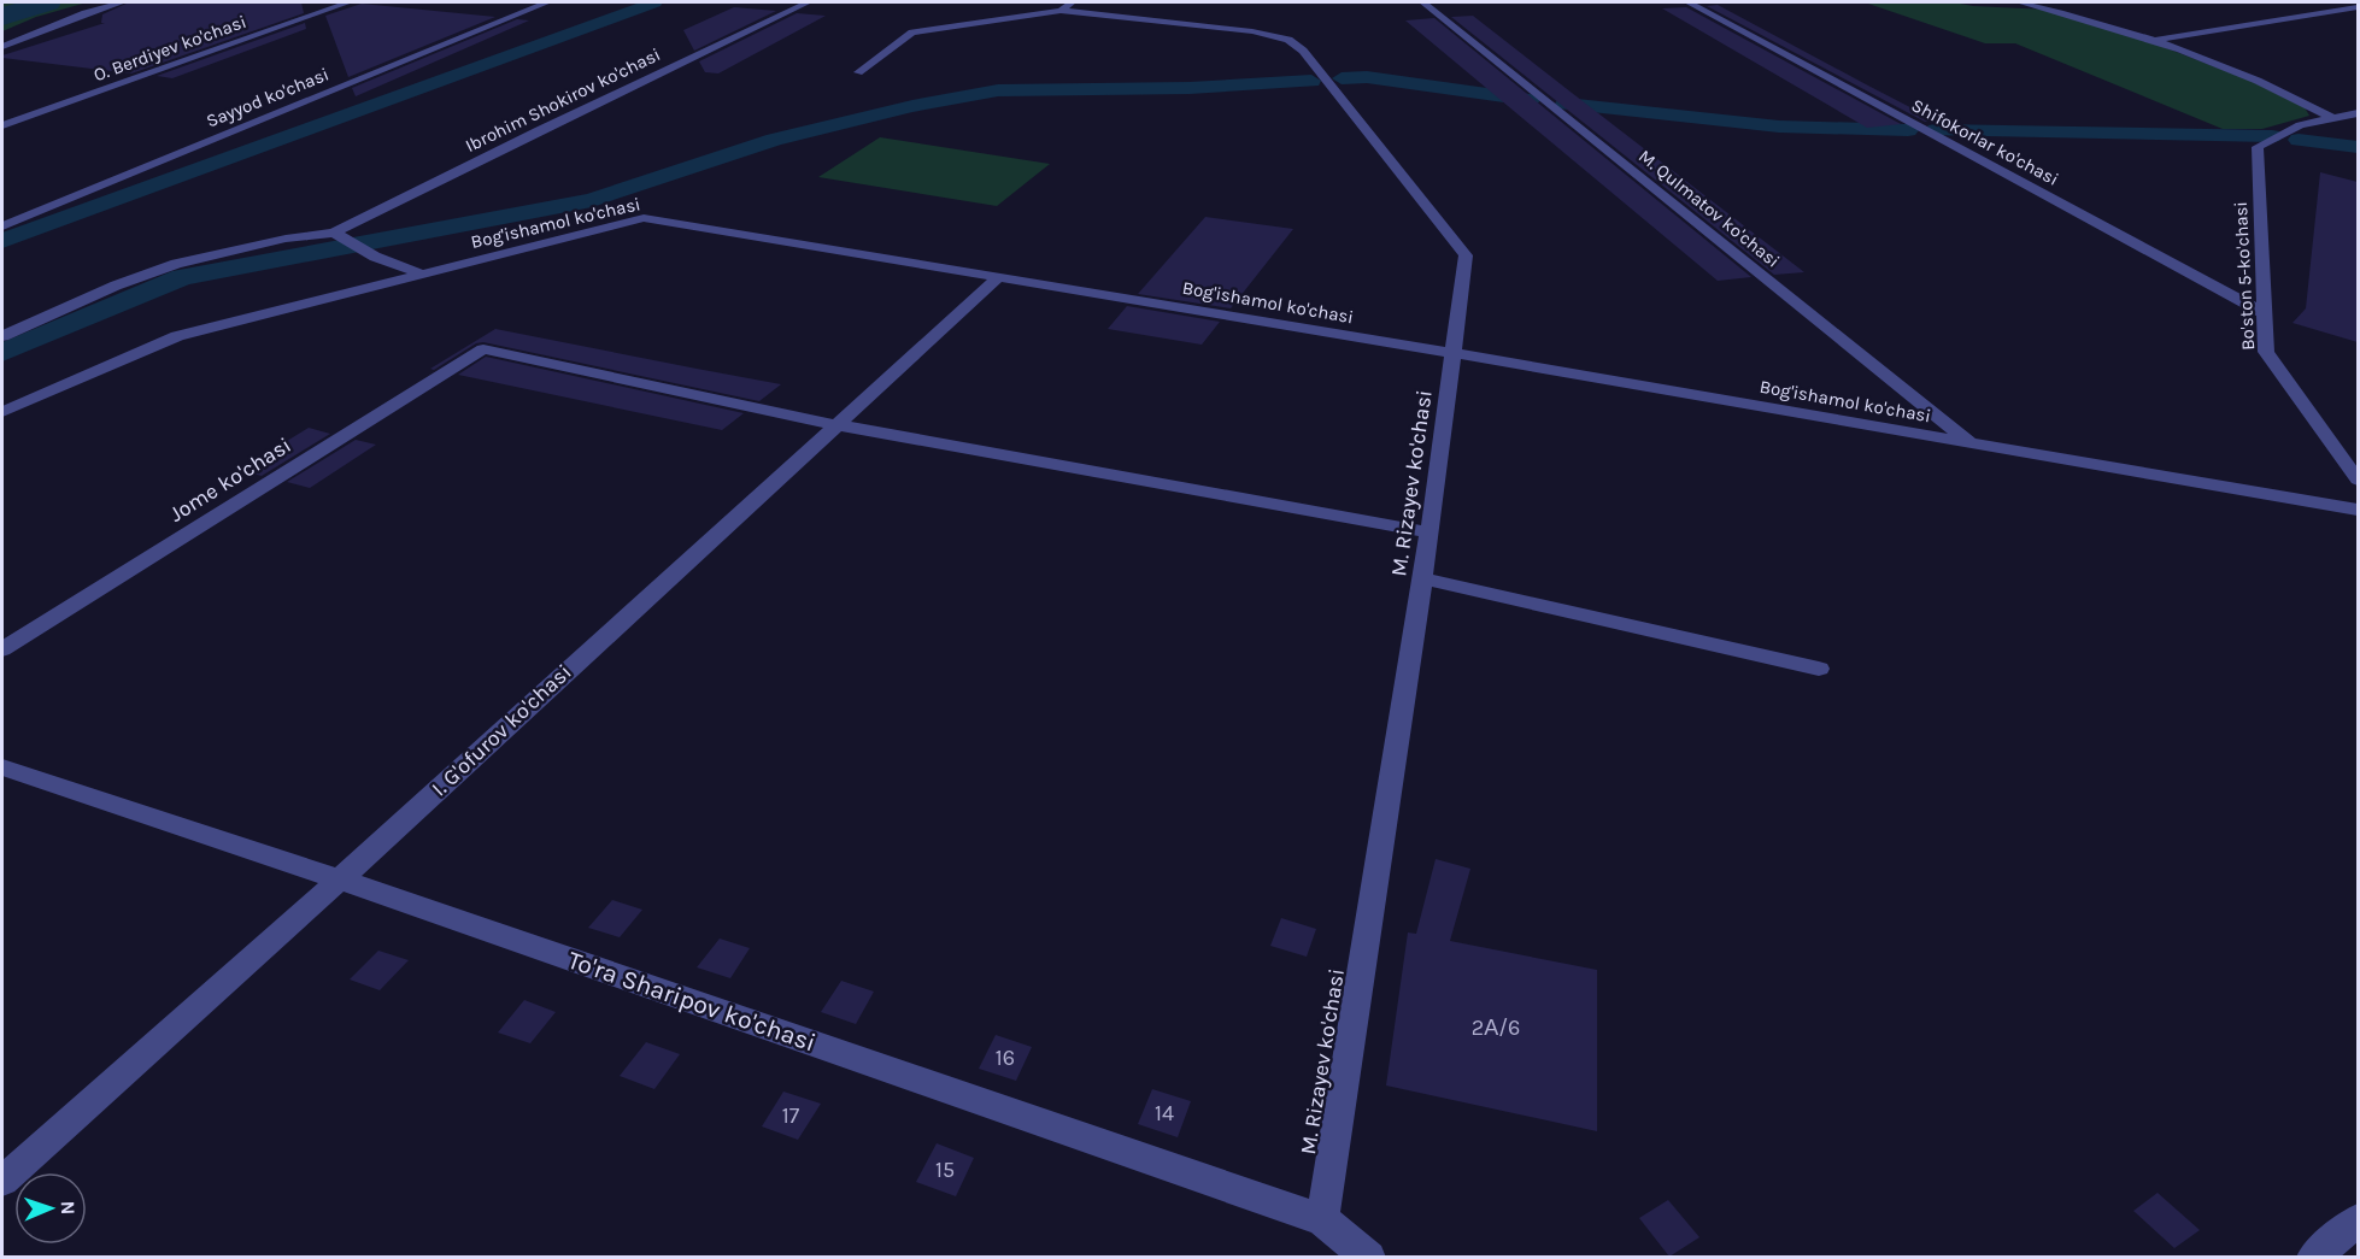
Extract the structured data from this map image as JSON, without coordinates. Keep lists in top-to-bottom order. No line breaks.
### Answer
{"streets":{"street":["O. Berdiyev ko'chasi","Sayyod ko'chasi","Ibrohim Shokirov ko'chasi","Shifokorlar ko'chasi","M. Qulmatov ko'chasi","Bog'ishamol ko'chasi","Bo'ston 5-ko'chasi","Jome ko'chasi","M. Rizayev ko'chasi","I. G'ofurov ko'chasi","To'ra Sharipov ko'chasi"]},"crossings":[["Shifokorlar ko'chasi","Bo'ston 5-ko'chasi"],["M. Qulmatov ko'chasi","Bog'ishamol ko'chasi"],["Bog'ishamol ko'chasi","M. Rizayev ko'chasi"],["Bog'ishamol ko'chasi","I. G'ofurov ko'chasi"],["Jome ko'chasi","I. G'ofurov ko'chasi"],["M. Rizayev ko'chasi","To'ra Sharipov ko'chasi"],["I. G'ofurov ko'chasi","To'ra Sharipov ko'chasi"]],"house_numbers":["2А/6","16","14","17","15"],"north":"right"}
